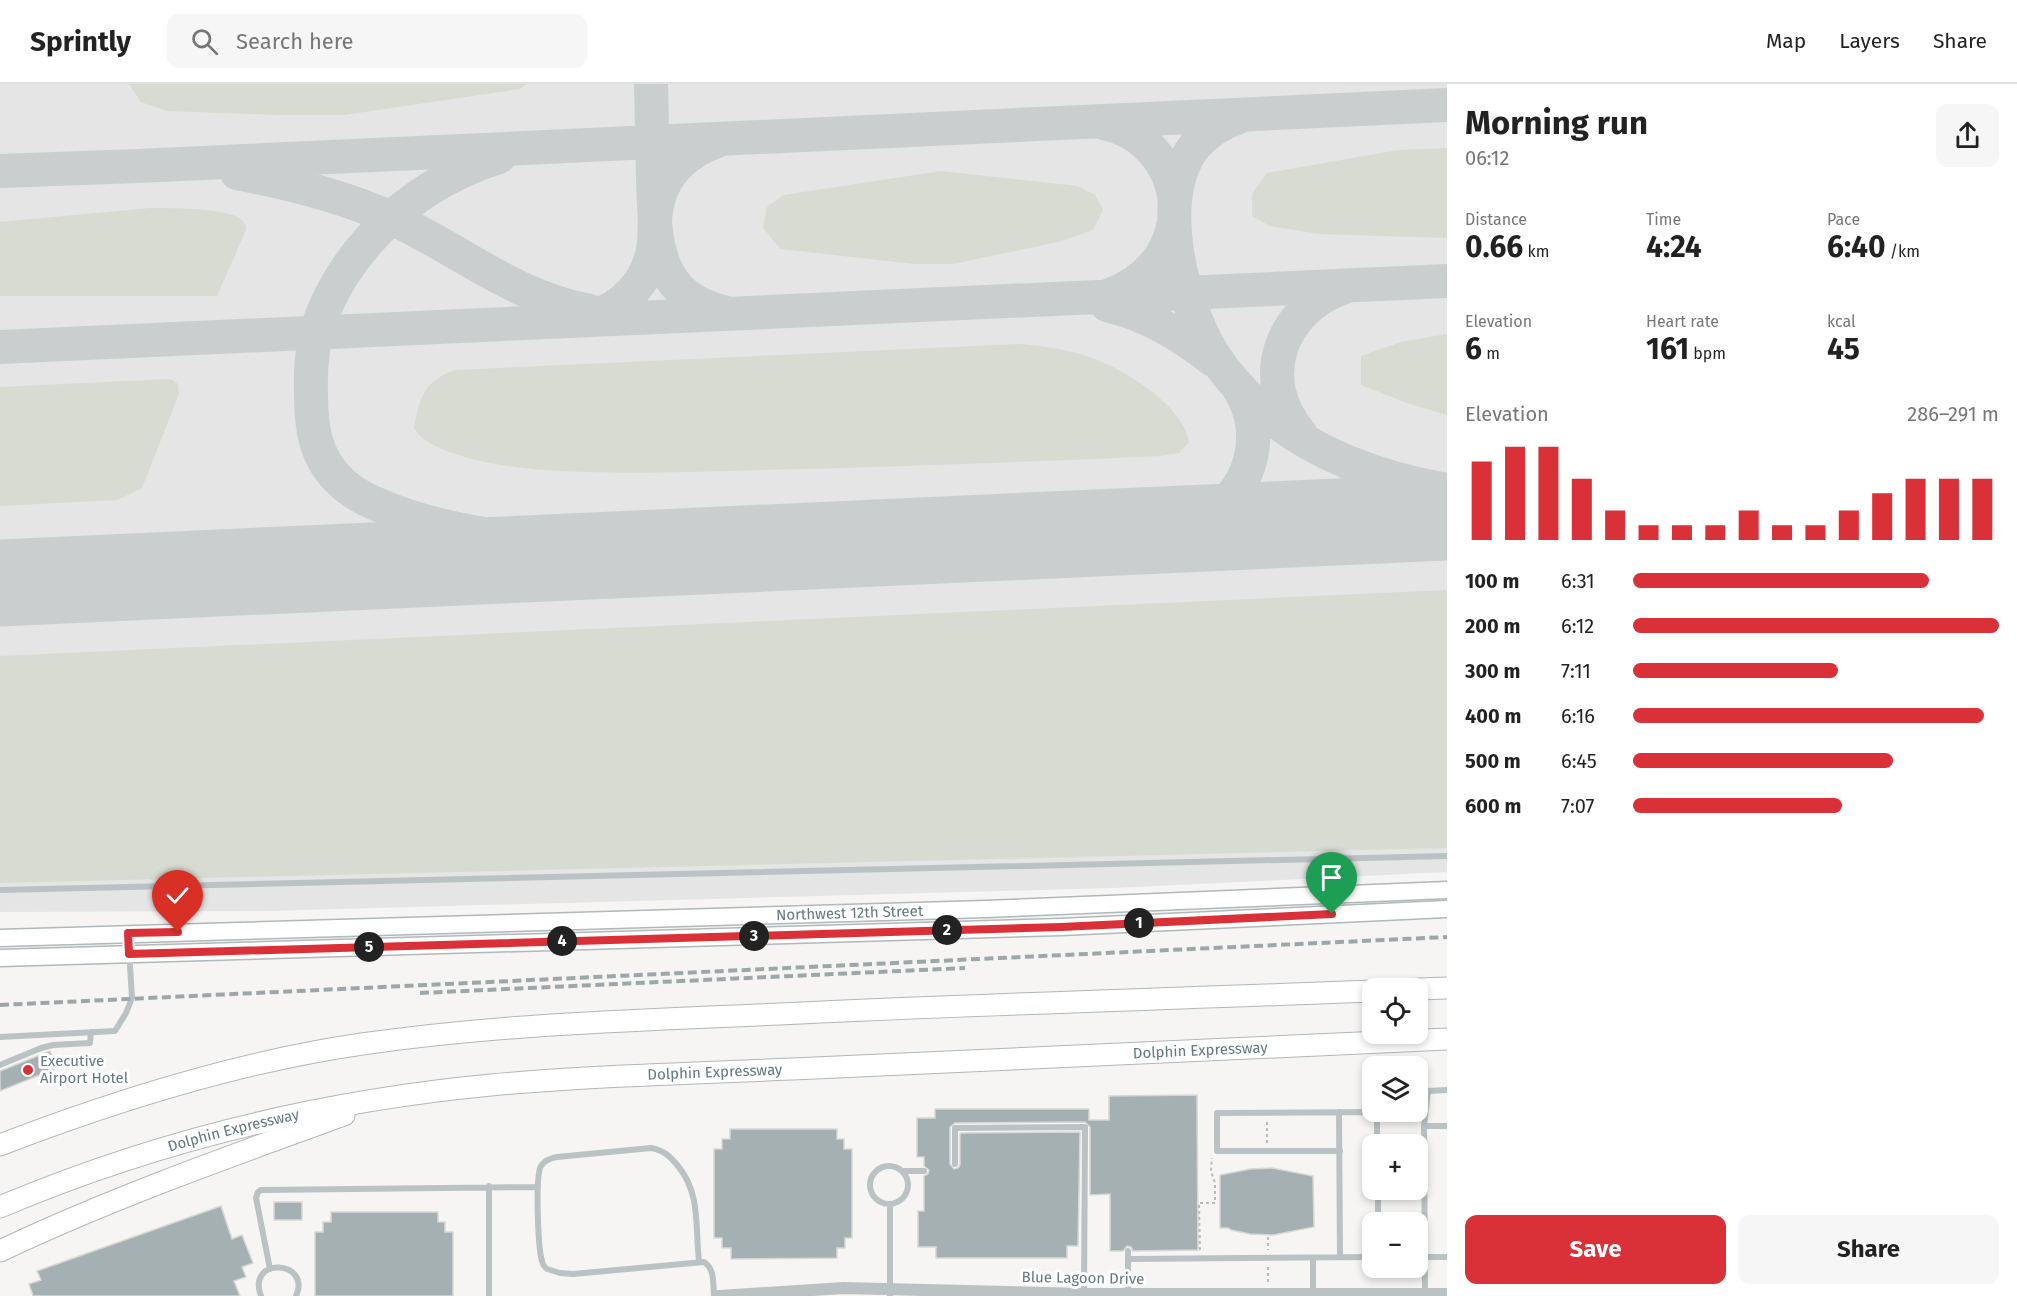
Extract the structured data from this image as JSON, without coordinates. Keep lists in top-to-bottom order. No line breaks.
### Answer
{"streets":{"highway":["Dolphin Expressway"],"main road":["Northwest 12th Street"],"street":["Blue Lagoon Drive"]},"places":["Executive Airport Hotel"],"page":{"header":"Sprintly","search":"Search here","nav":["Map","Layers","Share"],"heading":["Morning run","06:12"],"stats":[["Distance","0.66 km"],["Time","4:24"],["Pace","6:40 /km"],["Elevation","6 m"],["Heart rate","161 bpm"],["kcal","45"]],"chart":["Elevation","286–291 m"],"list":[{"name":"100 m","note":"6:31"},{"name":"200 m","note":"6:12"},{"name":"300 m","note":"7:11"},{"name":"400 m","note":"6:16"},{"name":"500 m","note":"6:45"},{"name":"600 m","note":"7:07"}],"pins":["1","2","3","4","5"],"map_buttons":["+","−"],"buttons":["Save","Share"]}}
